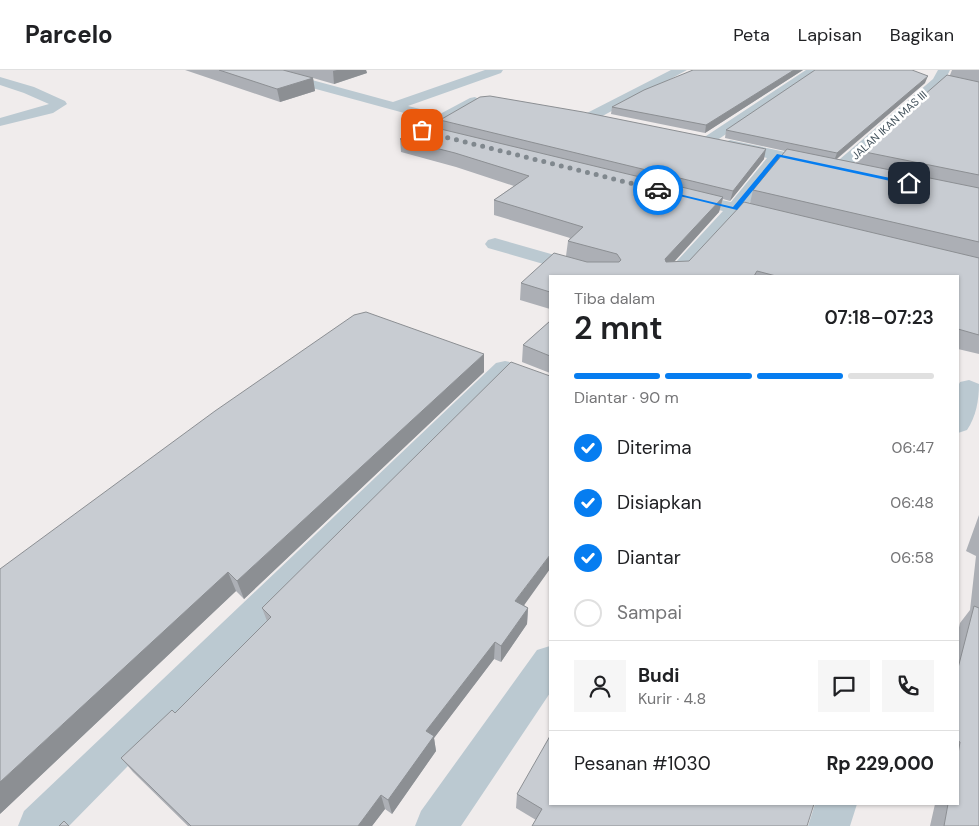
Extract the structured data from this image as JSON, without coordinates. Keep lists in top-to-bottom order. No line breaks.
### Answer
{"streets":{"street":["JALAN IKAN MAS III"]},"page":{"header":"Parcelo","nav":["Peta","Lapisan","Bagikan"],"heading":["2 mnt","Tiba dalam","07:18–07:23"],"panel":["Budi","Kurir · 4.8","Pesanan #1030","Rp 229,000"],"bar":"Diantar · 90 m","list":[["Diterima","06:47"],["Disiapkan","06:48"],["Diantar","06:58"],"Sampai"]}}
